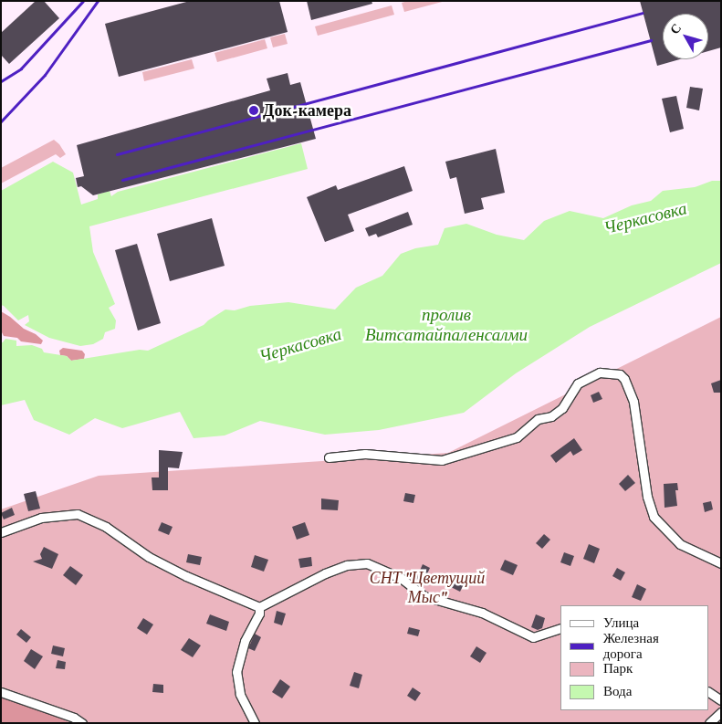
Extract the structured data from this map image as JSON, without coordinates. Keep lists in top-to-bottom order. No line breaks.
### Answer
{"water":["Черкасовка","пролив Витсатайпаленсалми"],"parks":["СНТ \"Цветущий Мыс\""],"places":["Док-камера"],"legend":["Улица","Железная дорога","Парк","Вода"],"north":"top left"}
